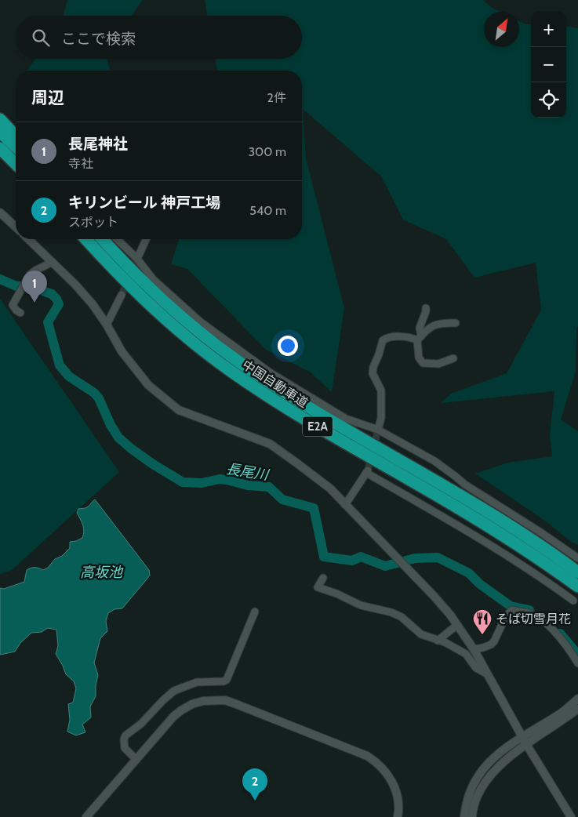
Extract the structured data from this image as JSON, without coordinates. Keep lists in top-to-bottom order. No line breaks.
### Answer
{"streets":{"highway":["中国自動車道","E2A"]},"water":["長尾川","高坂池"],"places":{"restaurant":["そば切雪月花"]},"north":"top right","page":{"map_buttons":["+","−"],"search":"ここで検索","heading":["周辺","2件"],"list":[{"mark":"1","name":"長尾神社","note":"寺社","value":"300 m"},{"mark":"2","name":"キリンビール 神戸工場","note":"スポット","value":"540 m"}],"pins":["1","2"]}}
